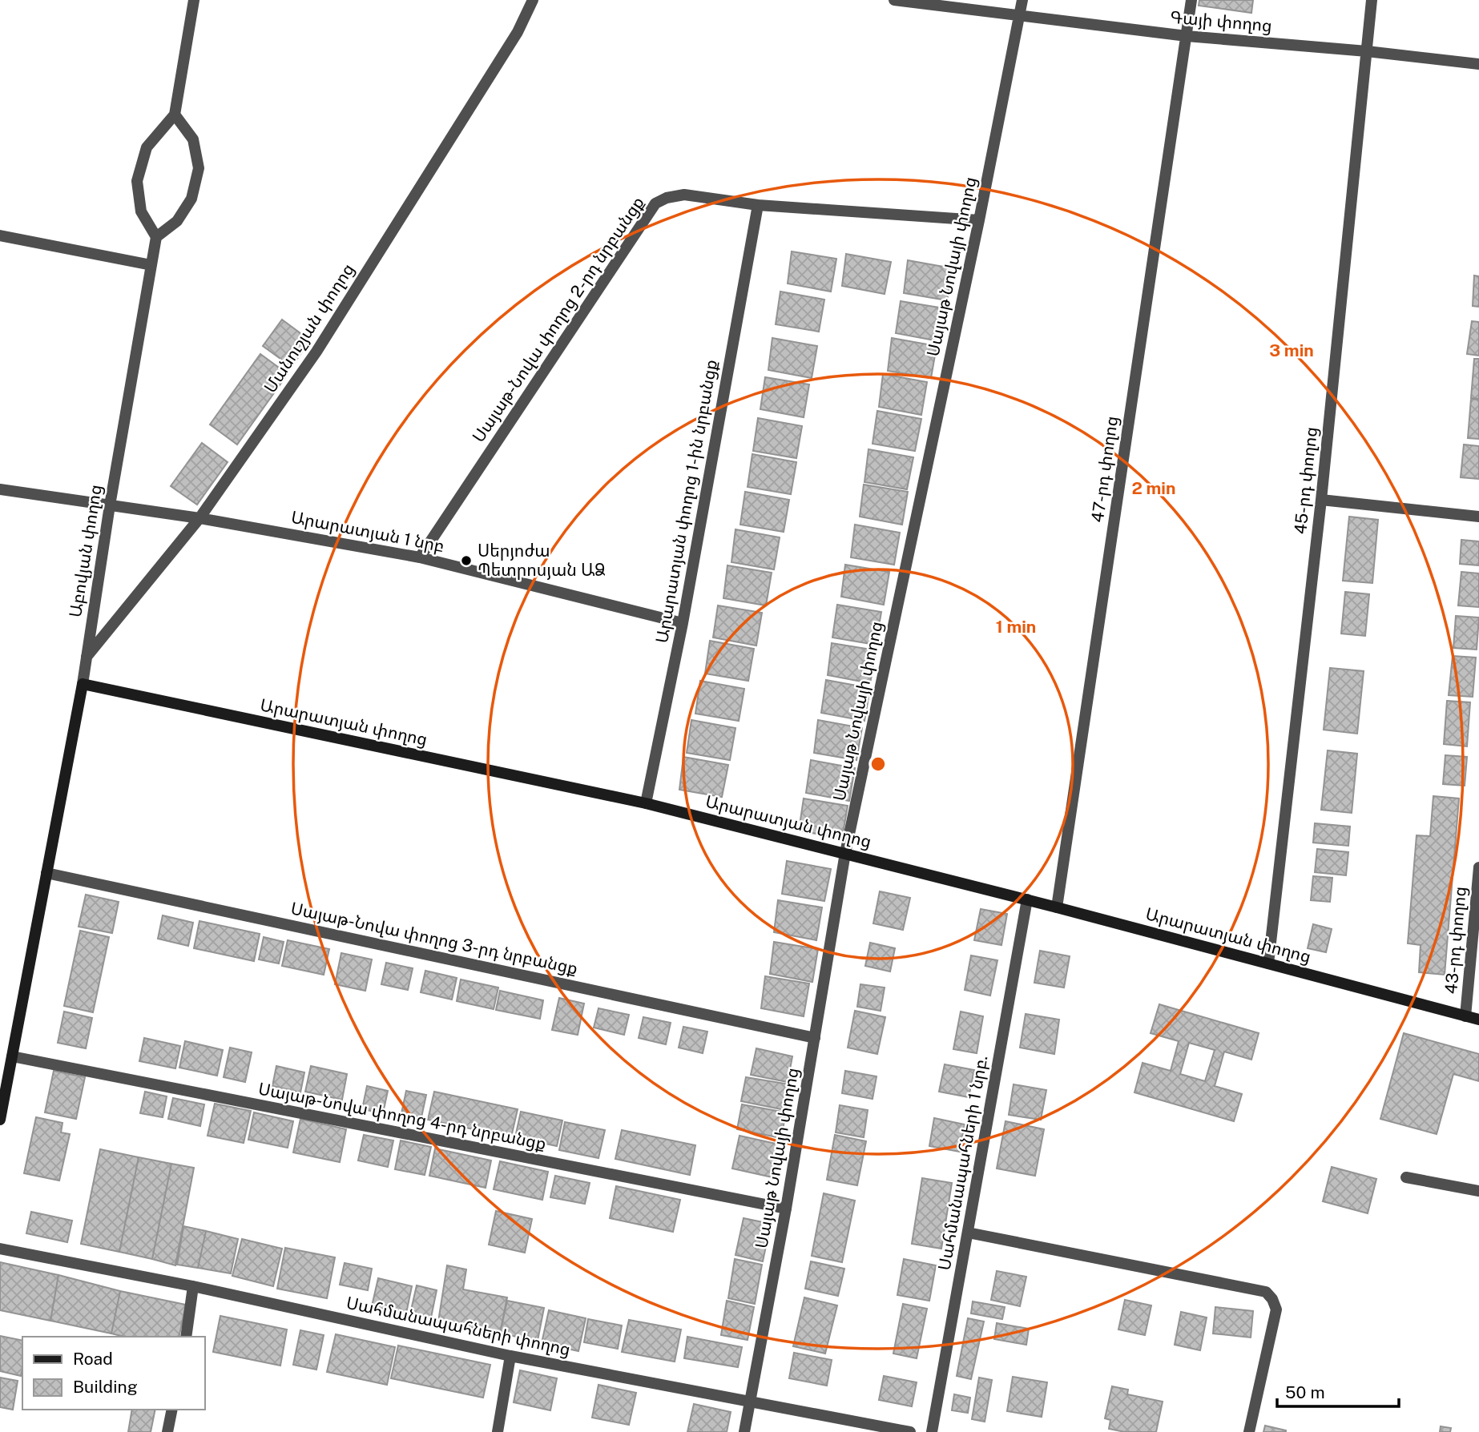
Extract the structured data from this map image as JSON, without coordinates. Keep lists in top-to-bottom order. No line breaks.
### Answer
{"streets":{"main road":["Աբովյան փողոց","Արարատյան փողոց"],"street":["Գայի փողոց","Սայաթ Նովայի փողոց","Սայաթ-Նովա փողոց 2-րդ նրբանցք","Մանուշյան փողոց","47-րդ փողոց","45-րդ փողոց","Արարատյան փողոց 1-ին նրբանցք","Արարատյան 1 նրբ","Սայաթ-Նովա փողոց 3-րդ նրբանցք","43-րդ փողոց","Սայաթ-Նովա փողոց 4-րդ նրբանցք","Սահմանապահների 1 նրբ.","Սահմանապահների փողոց"]},"crossings":[["Գայի փողոց","Սայաթ Նովայի փողոց"],["Գայի փողոց","47-րդ փողոց"],["Գայի փողոց","45-րդ փողոց"],["Սայաթ Նովայի փողոց","Սայաթ-Նովա փողոց 2-րդ նրբանցք"],["Սայաթ Նովայի փողոց","Արարատյան փողոց"],["Սայաթ Նովայի փողոց","Սայաթ-Նովա փողոց 3-րդ նրբանցք"],["Սայաթ Նովայի փողոց","Սայաթ-Նովա փողոց 4-րդ նրբանցք"],["Սայաթ Նովայի փողոց","Սահմանապահների փողոց"],["Սայաթ-Նովա փողոց 2-րդ նրբանցք","Արարատյան փողոց 1-ին նրբանցք"],["Սայաթ-Նովա փողոց 2-րդ նրբանցք","Արարատյան 1 նրբ"],["Մանուշյան փողոց","Արարատյան 1 նրբ"],["Մանուշյան փողոց","Աբովյան փողոց"],["47-րդ փողոց","Արարատյան փողոց"],["45-րդ փողոց","Արարատյան փողոց"],["Արարատյան փողոց 1-ին նրբանցք","Արարատյան 1 նրբ"],["Արարատյան փողոց 1-ին նրբանցք","Արարատյան փողոց"],["Արարատյան 1 նրբ","Աբովյան փողոց"],["Աբովյան փողոց","Արարատյան փողոց"],["Աբովյան փողոց","Սայաթ-Նովա փողոց 3-րդ նրբանցք"],["Աբովյան փողոց","Սայաթ-Նովա փողոց 4-րդ նրբանցք"],["Արարատյան փողոց","43-րդ փողոց"],["Արարատյան փողոց","Սահմանապահների 1 նրբ."]],"places":["Սերյոժա Պետրոսյան ԱՁ"],"legend":["Road","Building"],"scale_bar":"50 m","rings":["3 min","2 min","1 min"]}
